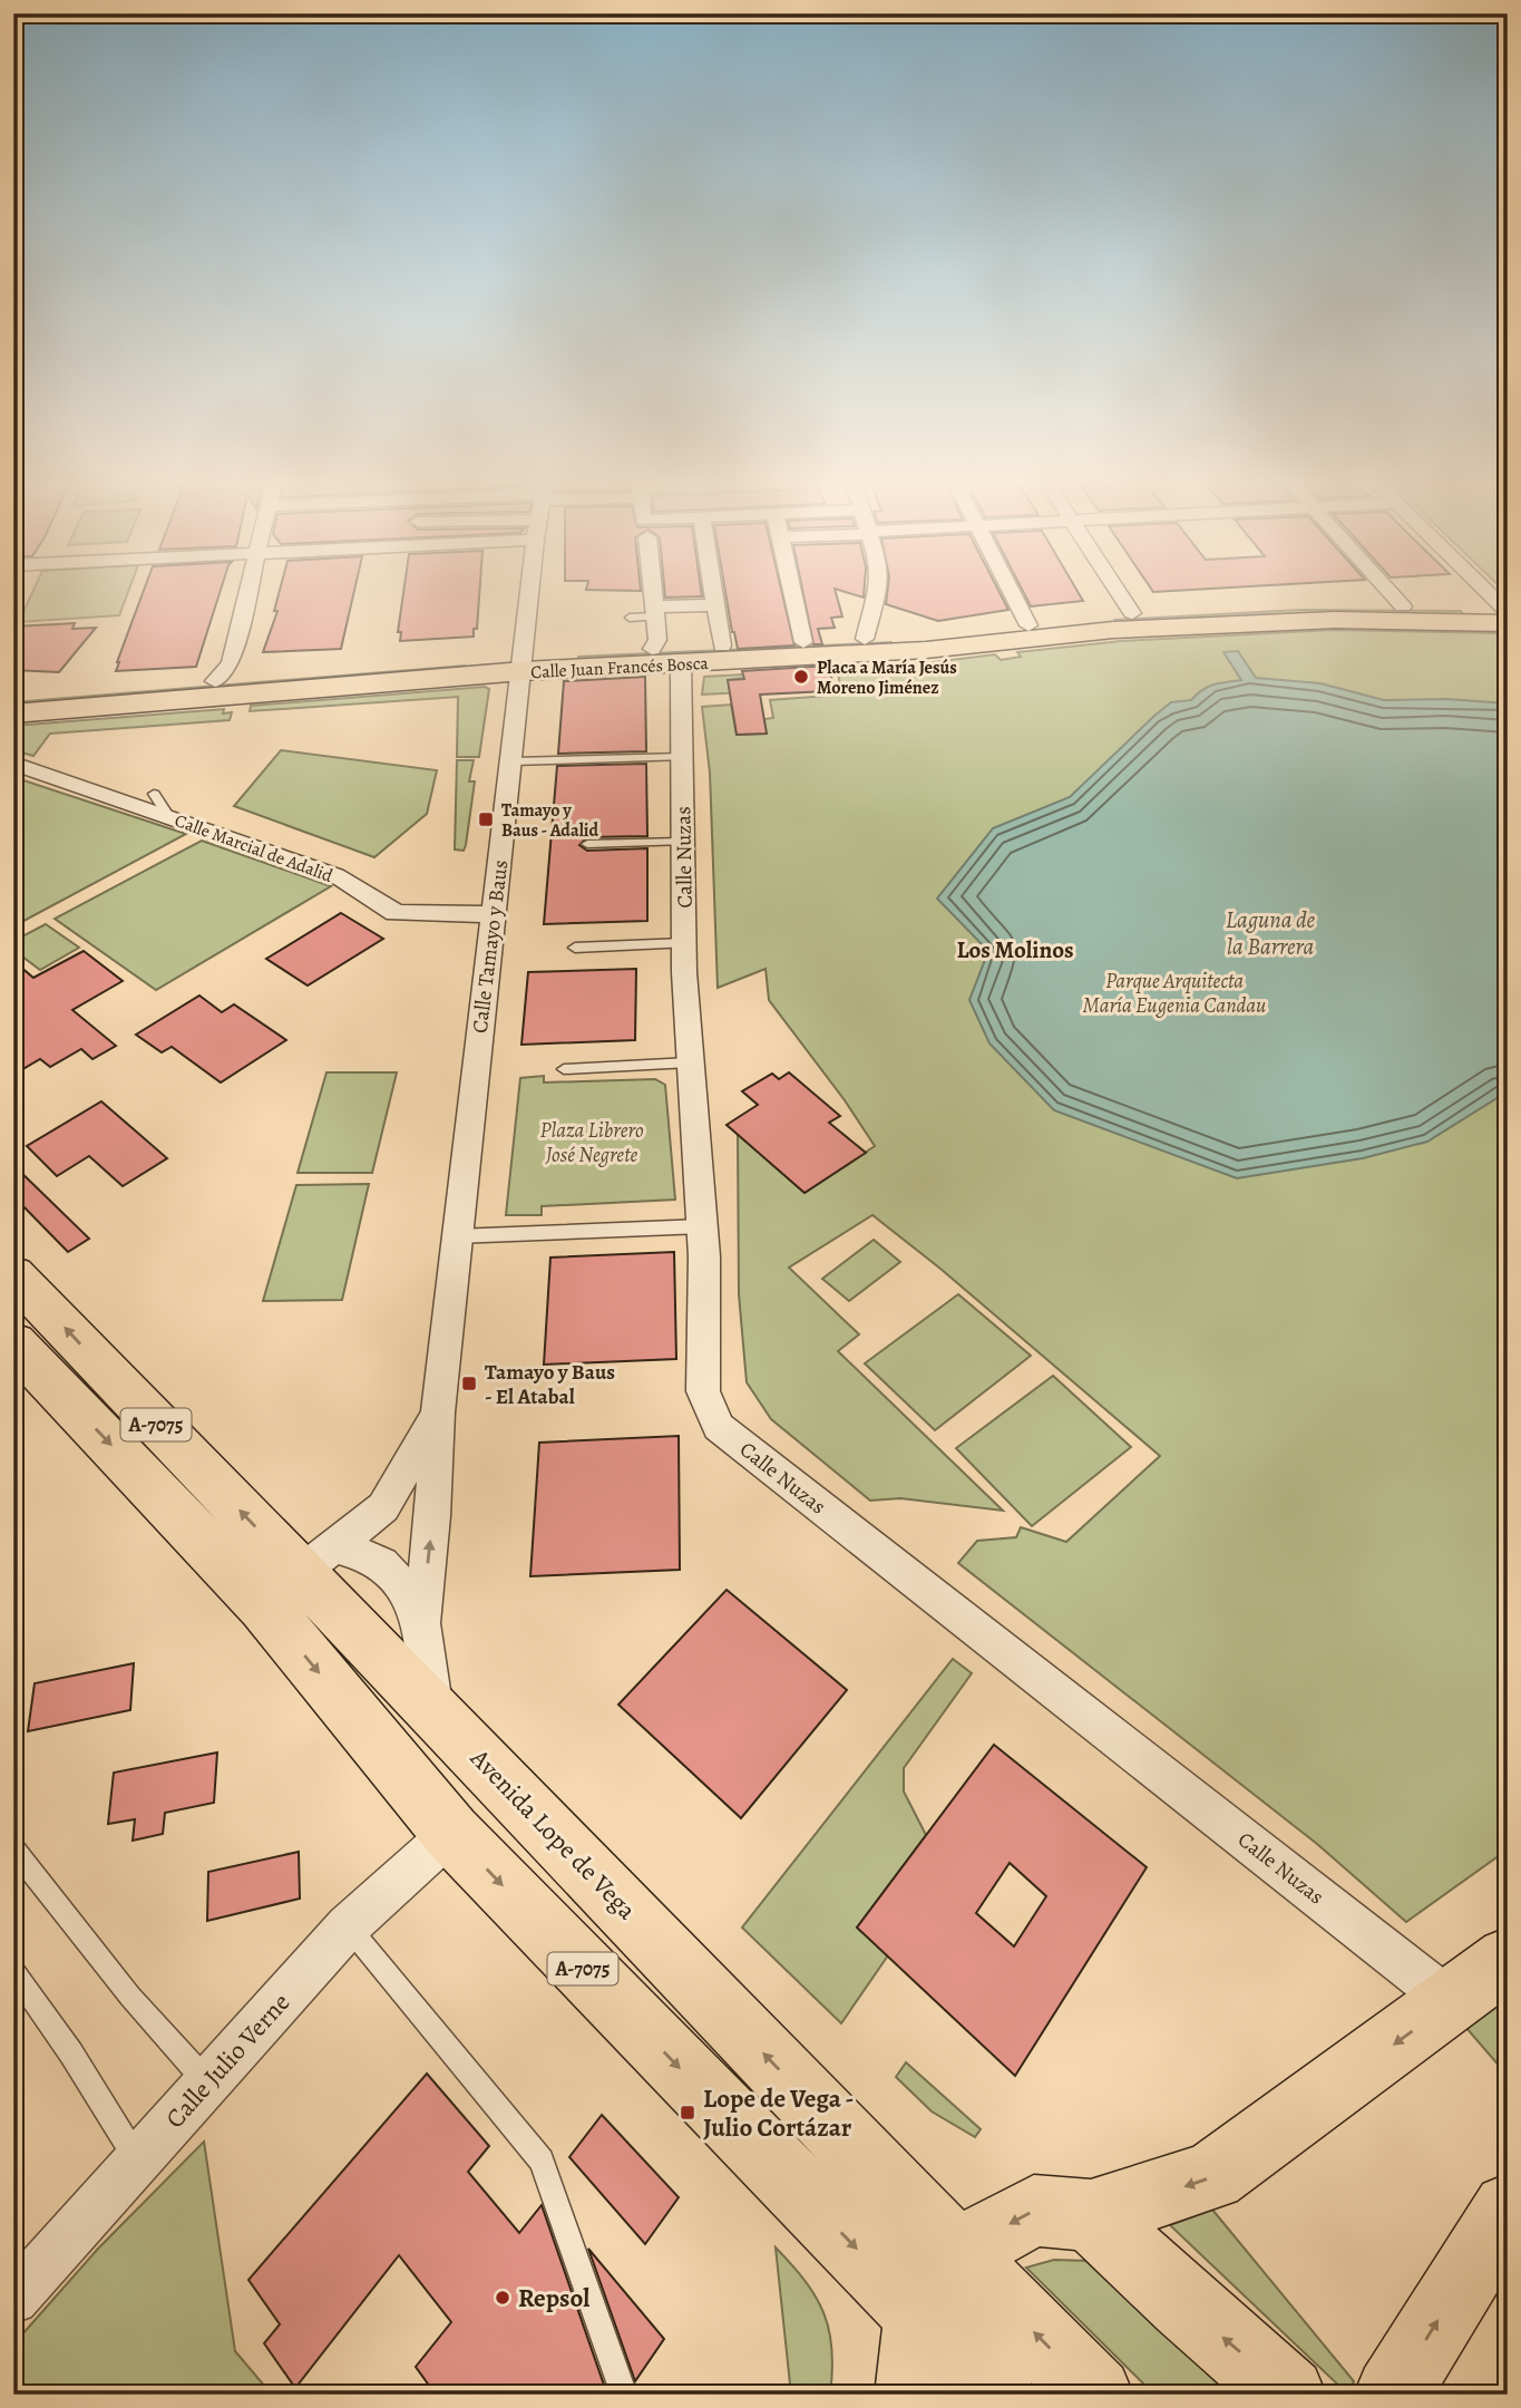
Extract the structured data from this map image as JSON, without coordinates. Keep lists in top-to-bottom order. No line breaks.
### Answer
{"streets":{"main road":["Calle Juan Francés Bosca","A-7075","Avenida Lope de Vega"],"street":["Calle Marcial de Adalid","Calle Nuzas","Calle Tamayo y Baus","Calle Julio Verne"]},"crossings":[["Calle Juan Francés Bosca","Calle Nuzas"],["Calle Juan Francés Bosca","Calle Tamayo y Baus"],["Calle Marcial de Adalid","Calle Tamayo y Baus"],["Calle Tamayo y Baus","Avenida Lope de Vega"],["Avenida Lope de Vega","Calle Julio Verne"]],"districts":["Los Molinos"],"water":["Laguna de la Barrera"],"parks":["Parque Arquitecta María Eugenia Candau","Plaza Librero José Negrete"],"places":{"other":["Placa a María Jesús Moreno Jiménez","Repsol"],"transit":["Tamayo y Baus - Adalid","Tamayo y Baus - El Atabal","Lope de Vega - Julio Cortázar"]}}
